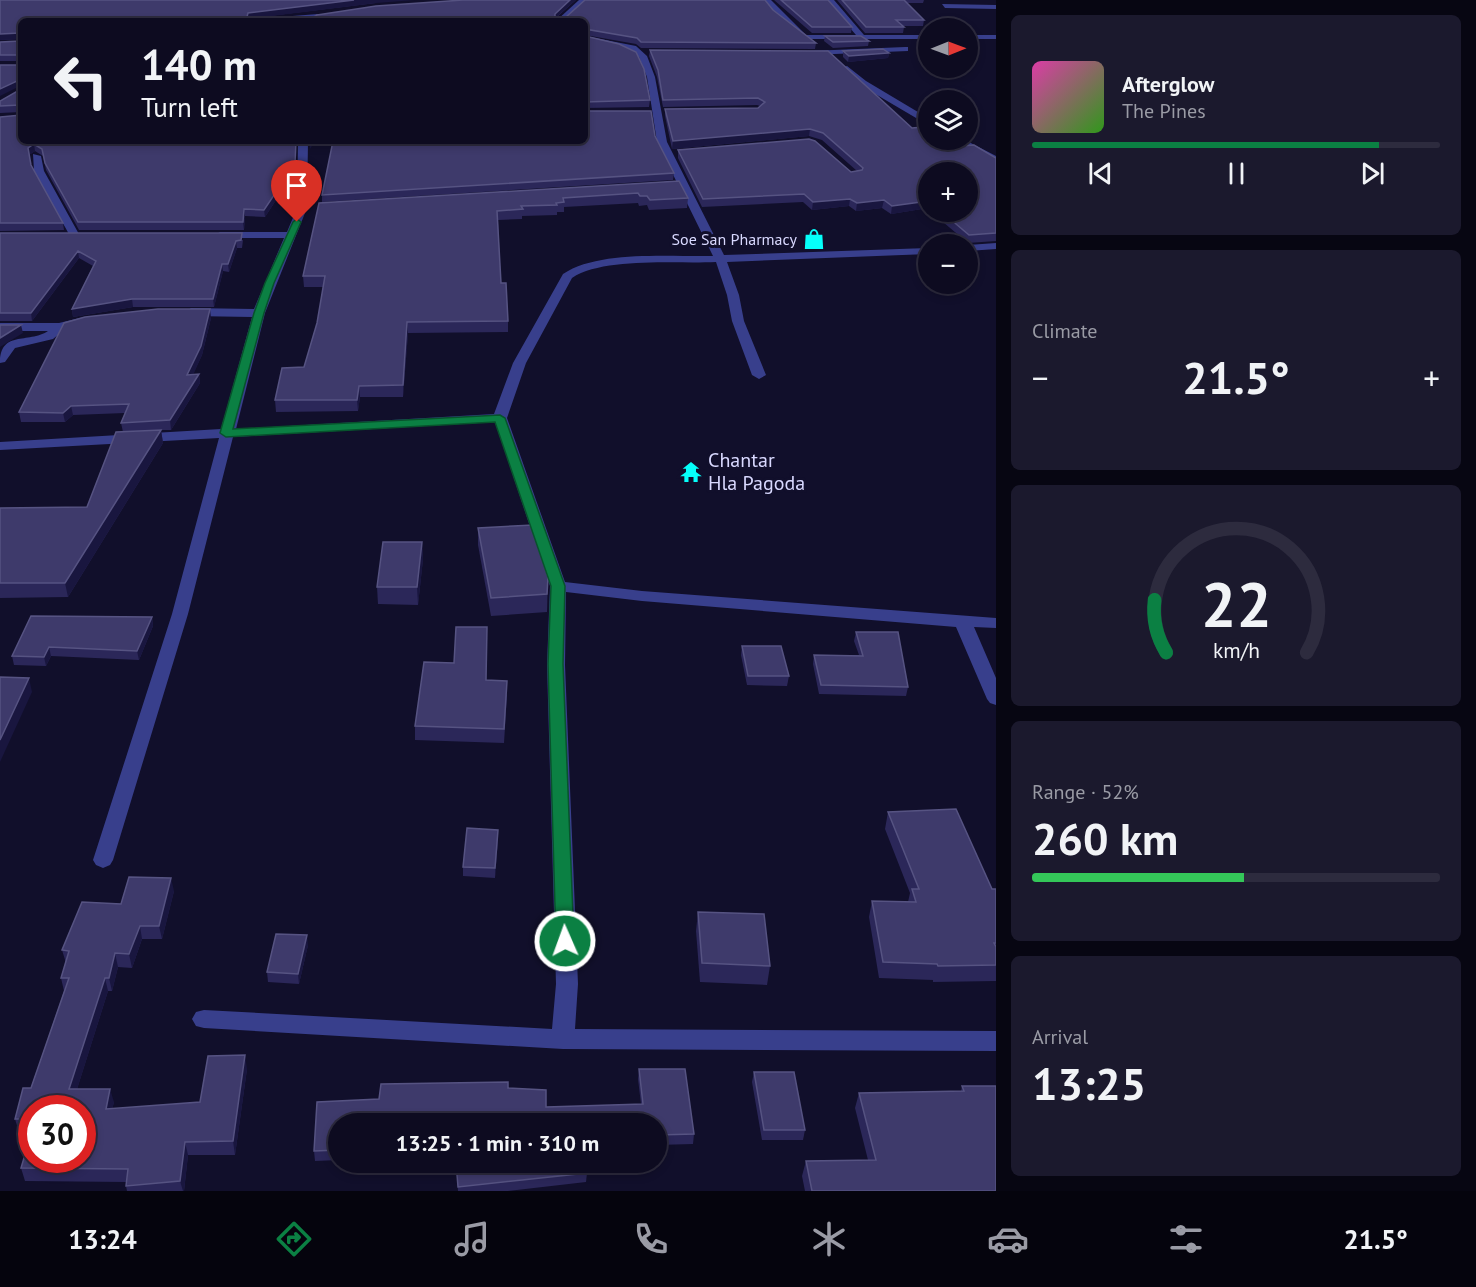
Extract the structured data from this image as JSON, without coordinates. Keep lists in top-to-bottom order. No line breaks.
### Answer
{"places":{"shop":["Soe San Pharmacy"],"temple":["Chantar Hla Pagoda"]},"north":"right","page":{"map_buttons":["+","−"],"turn":["140 m","Turn left"],"song":["Afterglow","The Pines"],"tile":["Climate",["Range · 52%","260 km"],["Arrival","13:25"]],"heat":["−","21.5°","+"],"limit":"30","trip":"13:25 · 1 min · 310 m","tabs":["13:24","21.5°"],"gauge":["22","km/h"]}}
